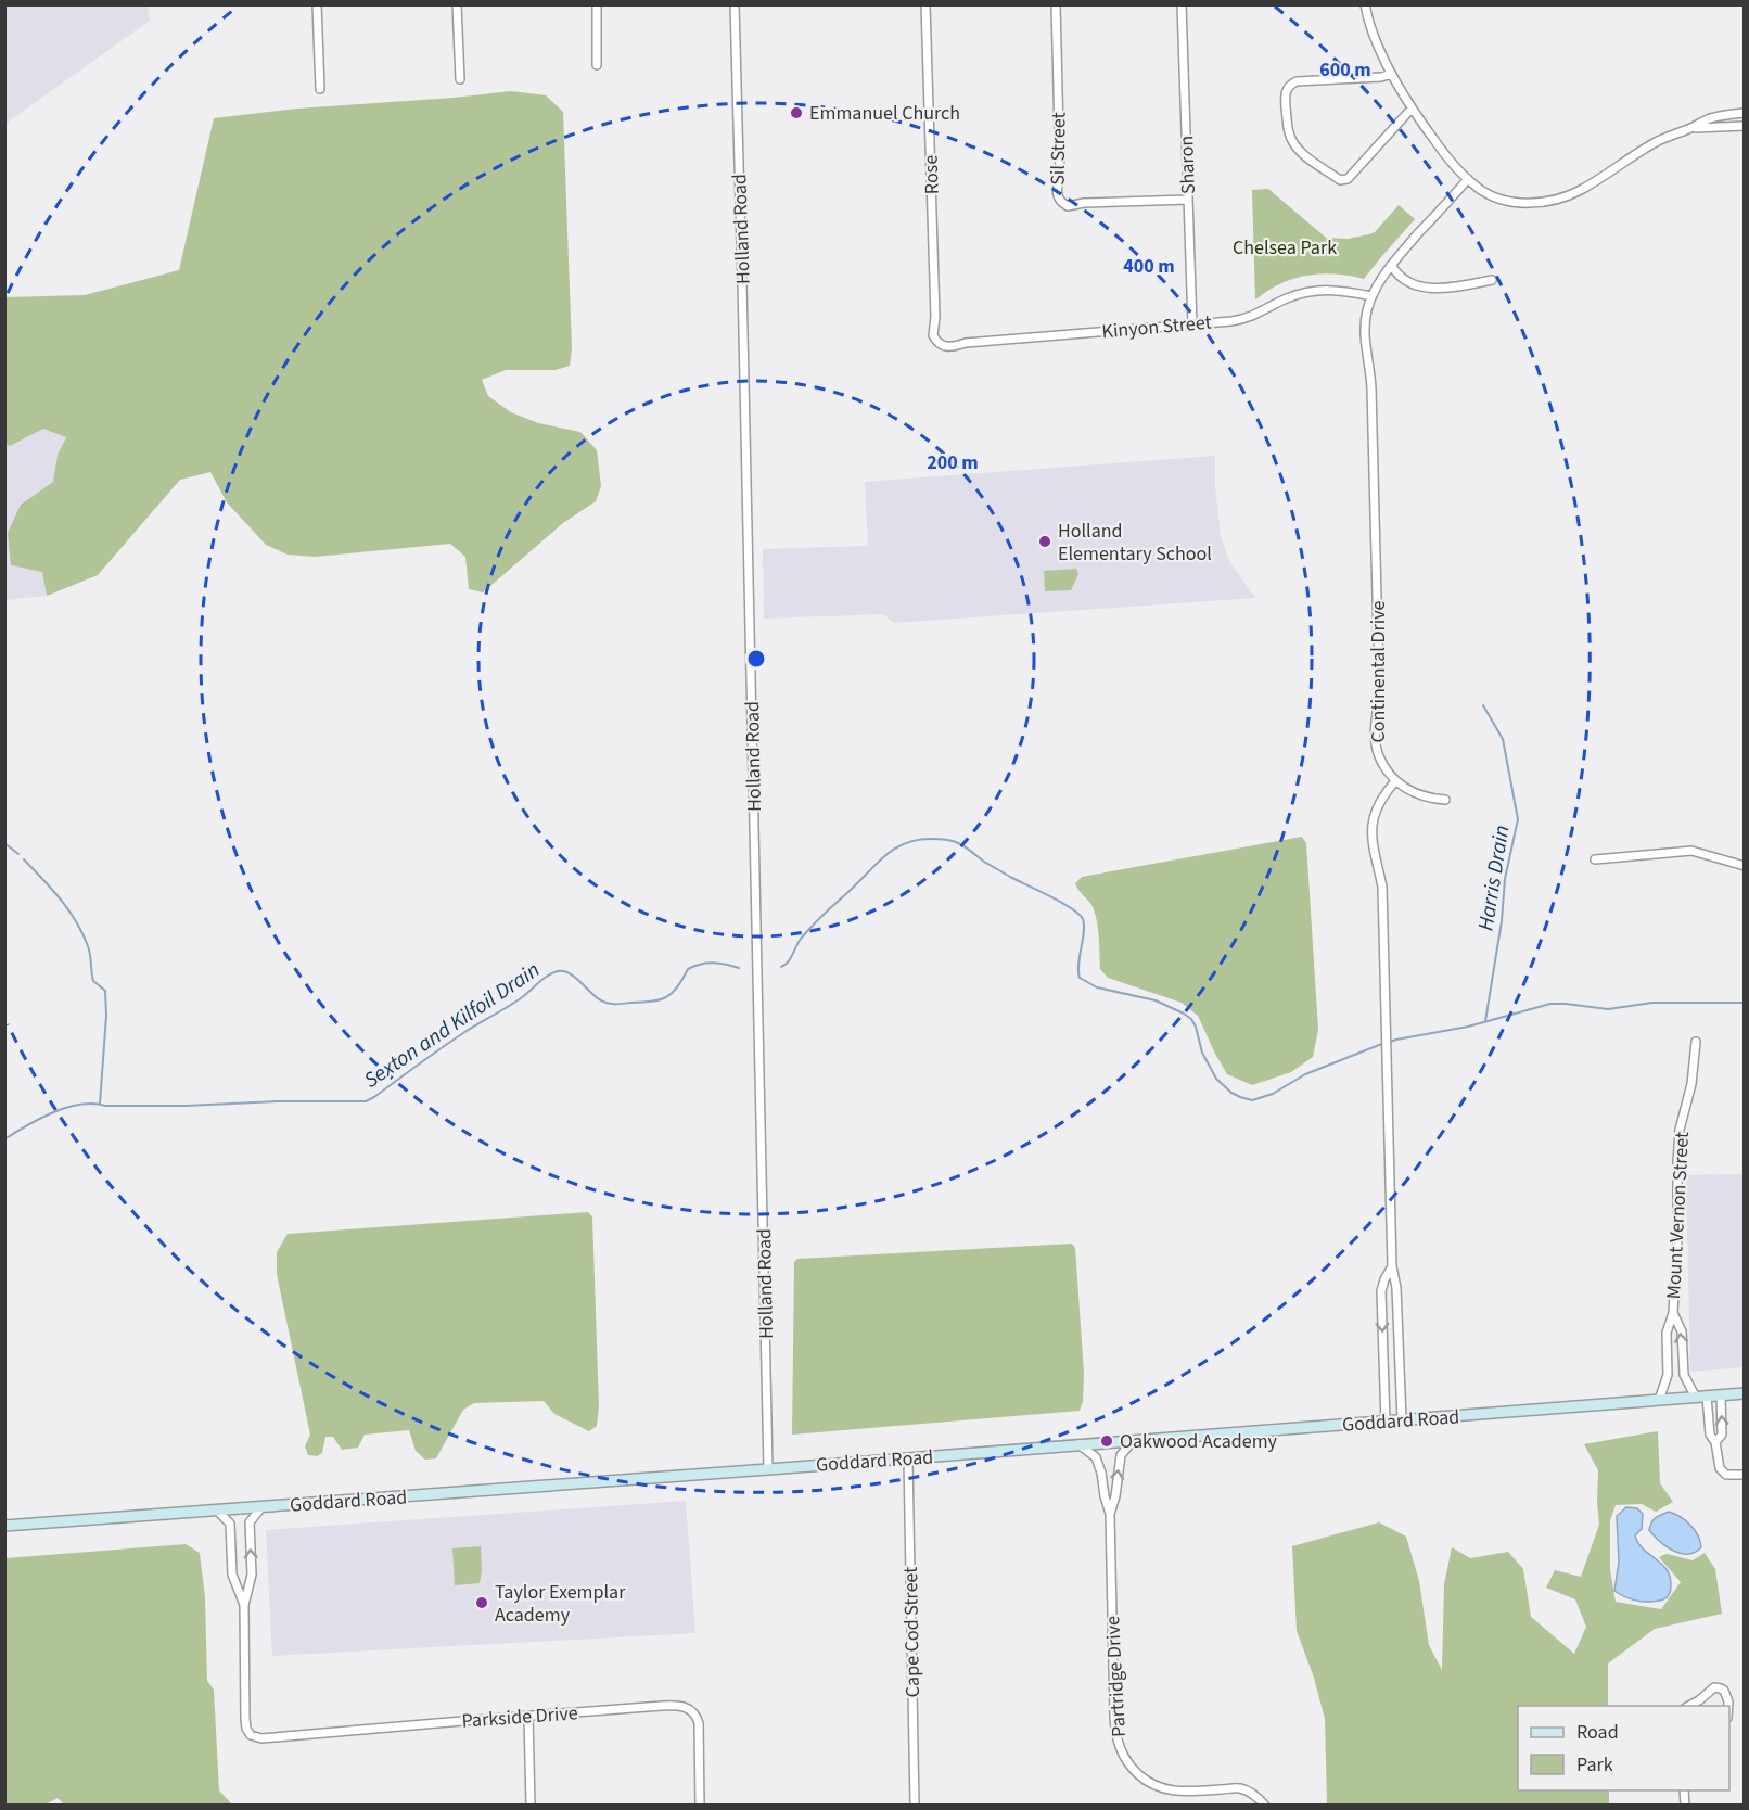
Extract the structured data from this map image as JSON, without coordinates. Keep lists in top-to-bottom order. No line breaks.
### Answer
{"streets":{"main road":["Goddard Road"],"street":["Sil Street","Sharon","Rose","Holland Road","Kinyon Street","Continental Drive","Mount Vernon Street","Cape Cod Street","Partridge Drive","Parkside Drive"]},"crossings":[["Sil Street","Sharon"],["Sharon","Kinyon Street"],["Rose","Kinyon Street"],["Holland Road","Goddard Road"],["Kinyon Street","Continental Drive"],["Mount Vernon Street","Goddard Road"],["Goddard Road","Cape Cod Street"]],"water":["Harris Drain","Sexton and Kilfoil Drain"],"parks":["Chelsea Park"],"places":["Emmanuel Church","Holland Elementary School","Oakwood Academy","Taylor Exemplar Academy"],"legend":["Road","Park"],"rings":["600 m","400 m","200 m"]}
